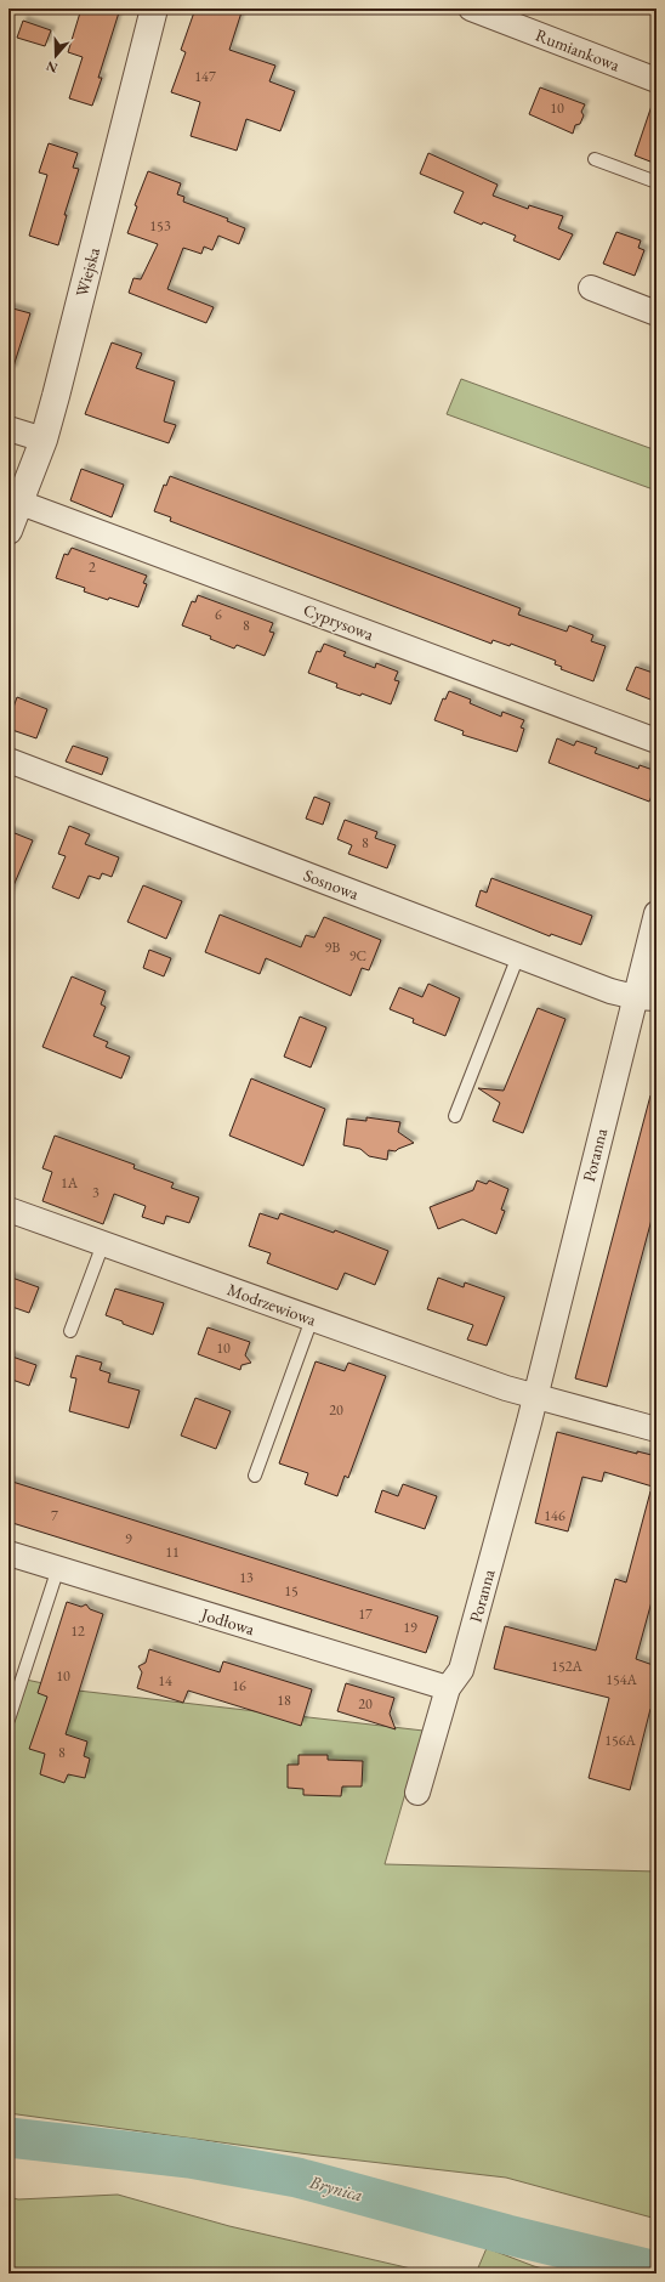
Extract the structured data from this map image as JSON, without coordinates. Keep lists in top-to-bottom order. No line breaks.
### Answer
{"streets":{"street":["Rumiankowa","Wiejska","Cyprysowa","Sosnowa","Poranna","Modrzewiowa","Jodłowa"]},"crossings":[["Wiejska","Cyprysowa"],["Sosnowa","Poranna"],["Poranna","Modrzewiowa"],["Poranna","Jodłowa"]],"water":["Brynica"],"house_numbers":["147","10","153","2","6","8","8","9B","9C","1A","3","10","20","7","146","9","11","13","15","17","19","12","152A","10","154A","14","16","18","20","156A","8"],"north":"bottom"}
